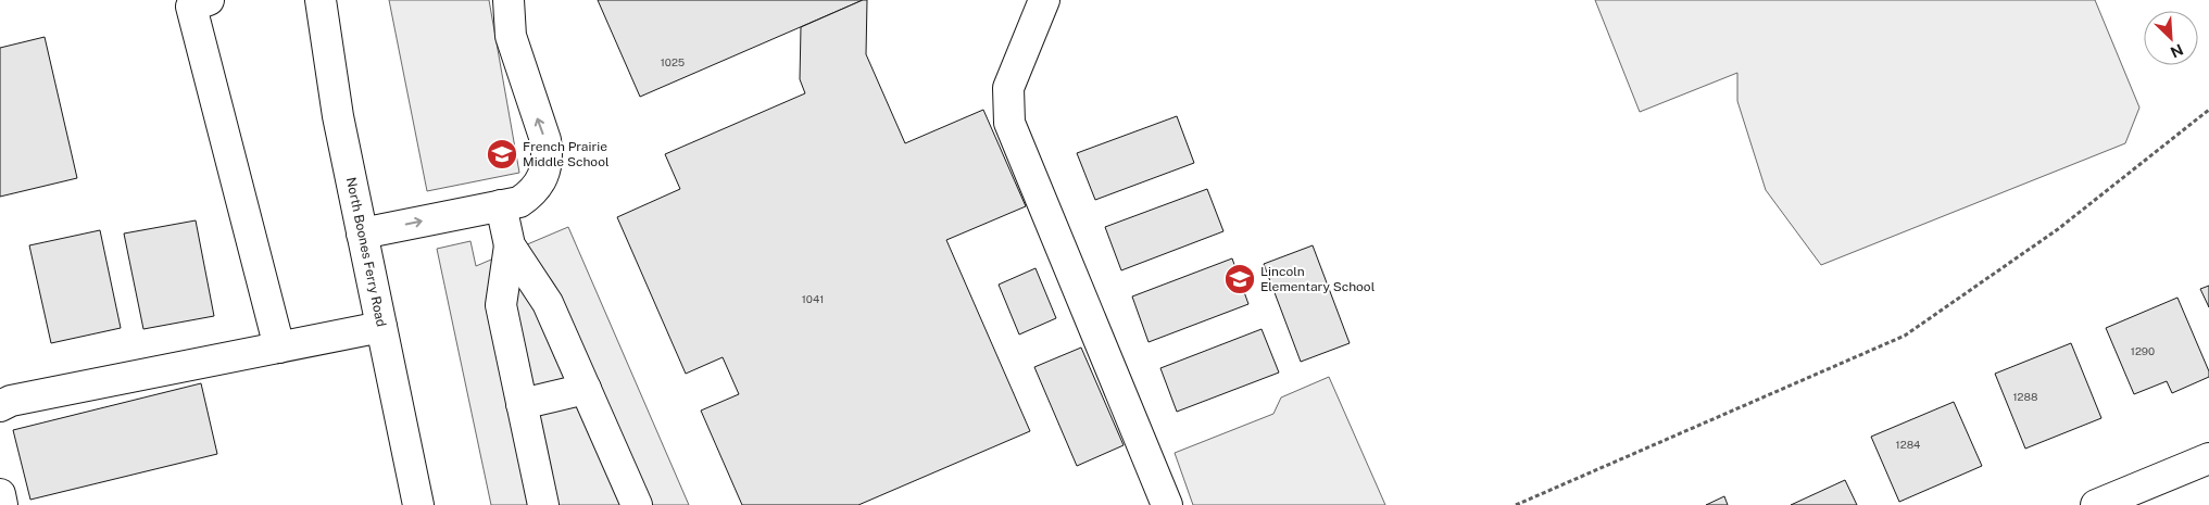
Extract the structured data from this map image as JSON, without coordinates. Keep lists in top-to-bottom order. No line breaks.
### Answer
{"streets":{"main road":["North Boones Ferry Road"]},"places":{"school or university":["French Prairie Middle School","Lincoln Elementary School"]},"house_numbers":["1025","1041","1290","1288","1284"],"north":"bottom right"}
